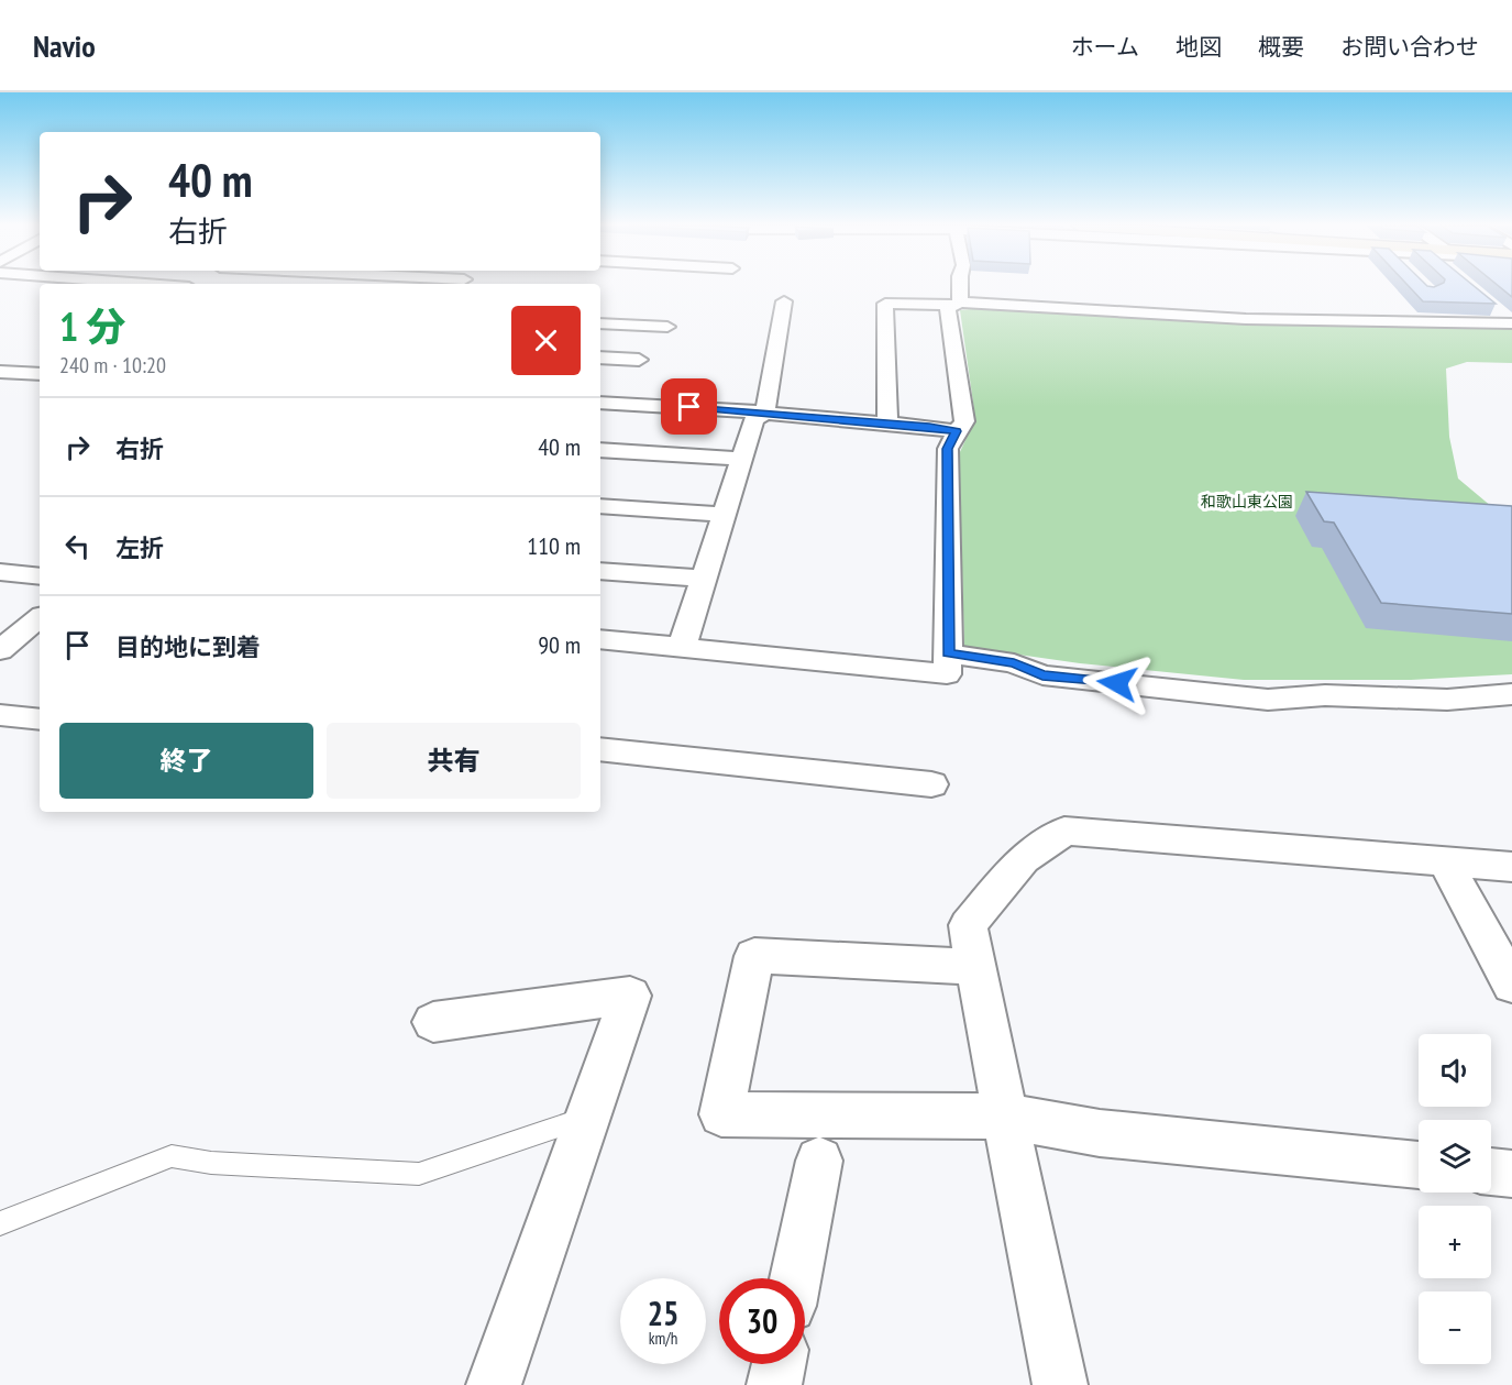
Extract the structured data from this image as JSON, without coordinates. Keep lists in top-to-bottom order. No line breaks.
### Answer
{"parks":["和歌山東公園"],"page":{"header":"Navio","nav":["ホーム","地図","概要","お問い合わせ"],"turn":["40 m","右折"],"heading":["1 分","240 m · 10:20"],"list":[{"name":"右折","value":"40 m"},{"name":"左折","value":"110 m"},{"name":"目的地に到着","value":"90 m"}],"buttons":["終了","共有"],"map_buttons":["+","−"],"speed":"25 km/h","limit":"30"}}
